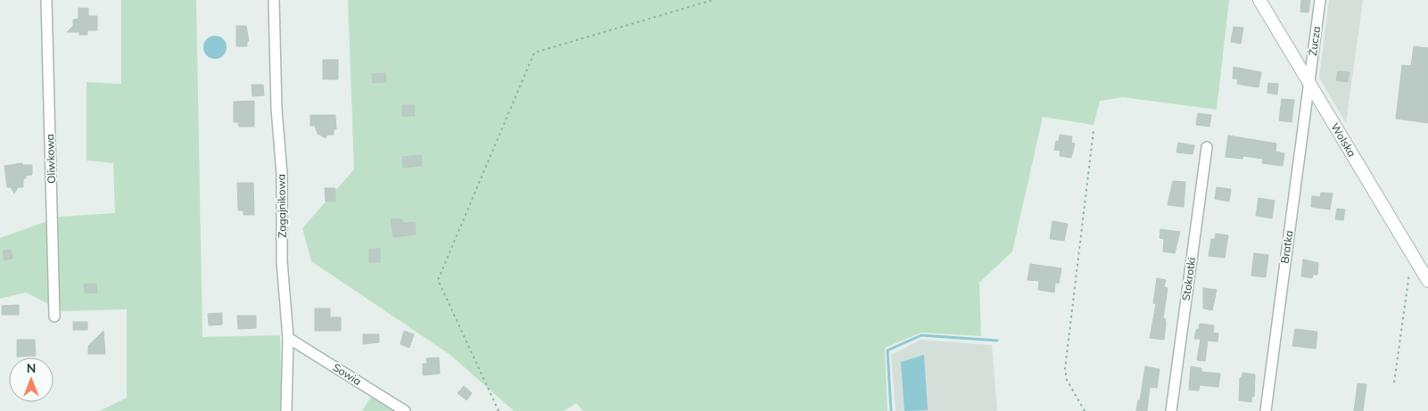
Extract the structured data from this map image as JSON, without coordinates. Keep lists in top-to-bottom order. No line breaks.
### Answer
{"streets":{"street":["Żucza","Wolska","Oliwkowa","Zagajnikowa","Bratka","Stokrotki","Sowia"]},"crossings":[["Żucza","Wolska"],["Żucza","Bratka"],["Wolska","Bratka"],["Zagajnikowa","Sowia"]],"north":"top"}
